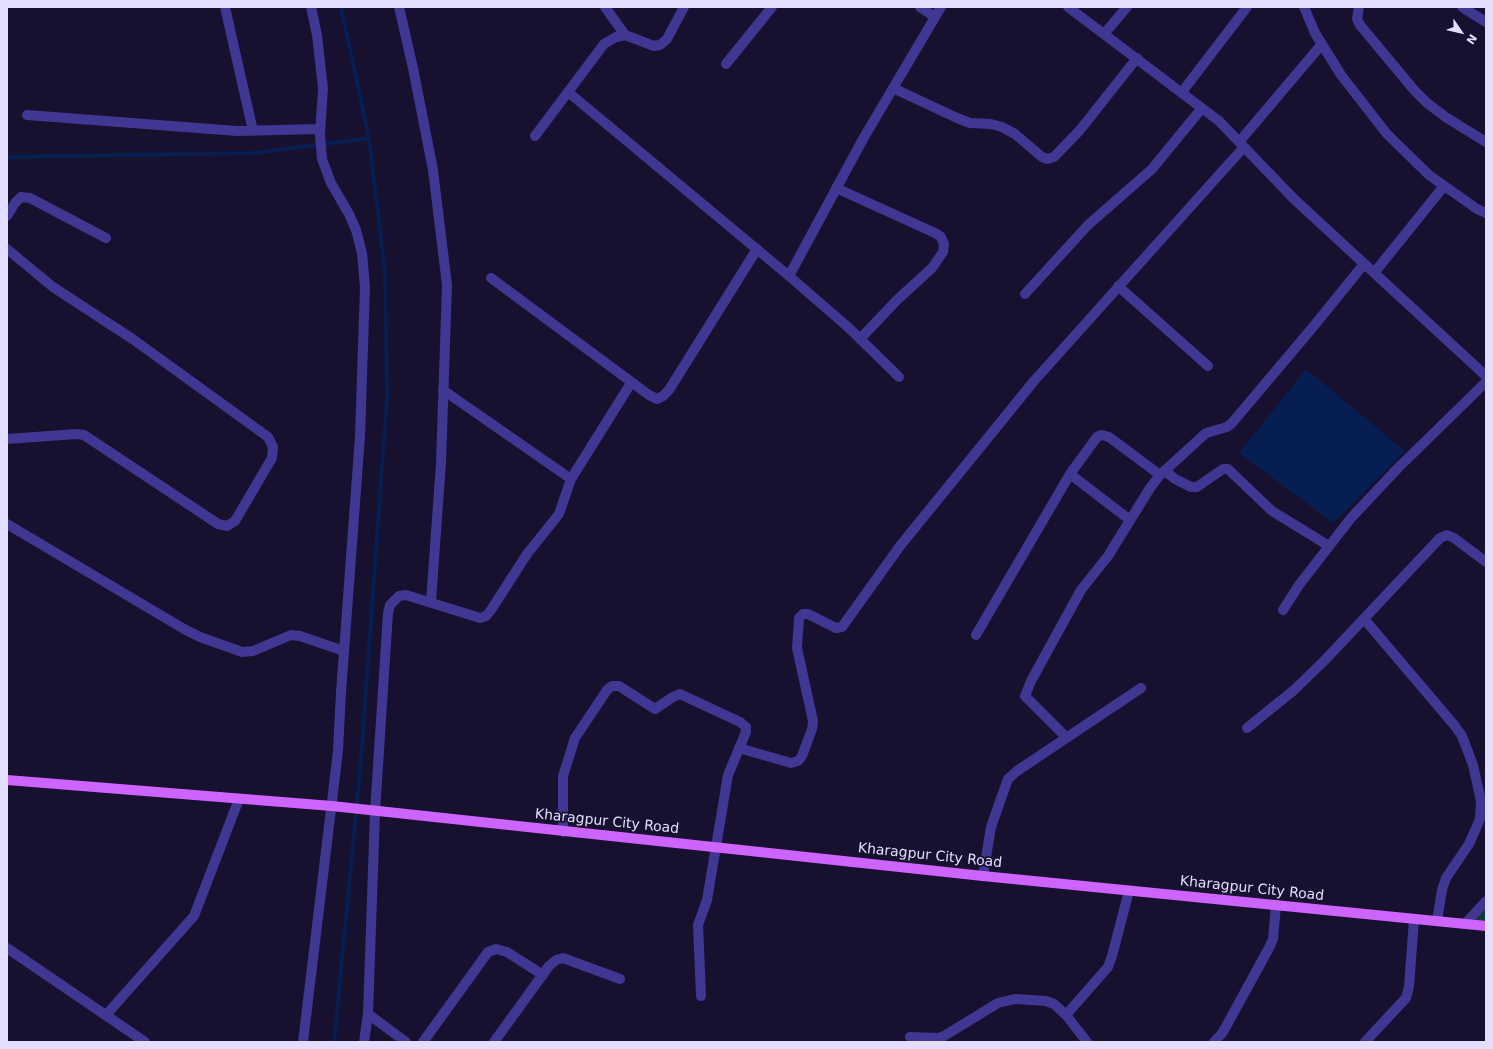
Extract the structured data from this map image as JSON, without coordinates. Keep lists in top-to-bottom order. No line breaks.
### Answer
{"streets":{"main road":["Kharagpur City Road"]},"north":"bottom right"}
